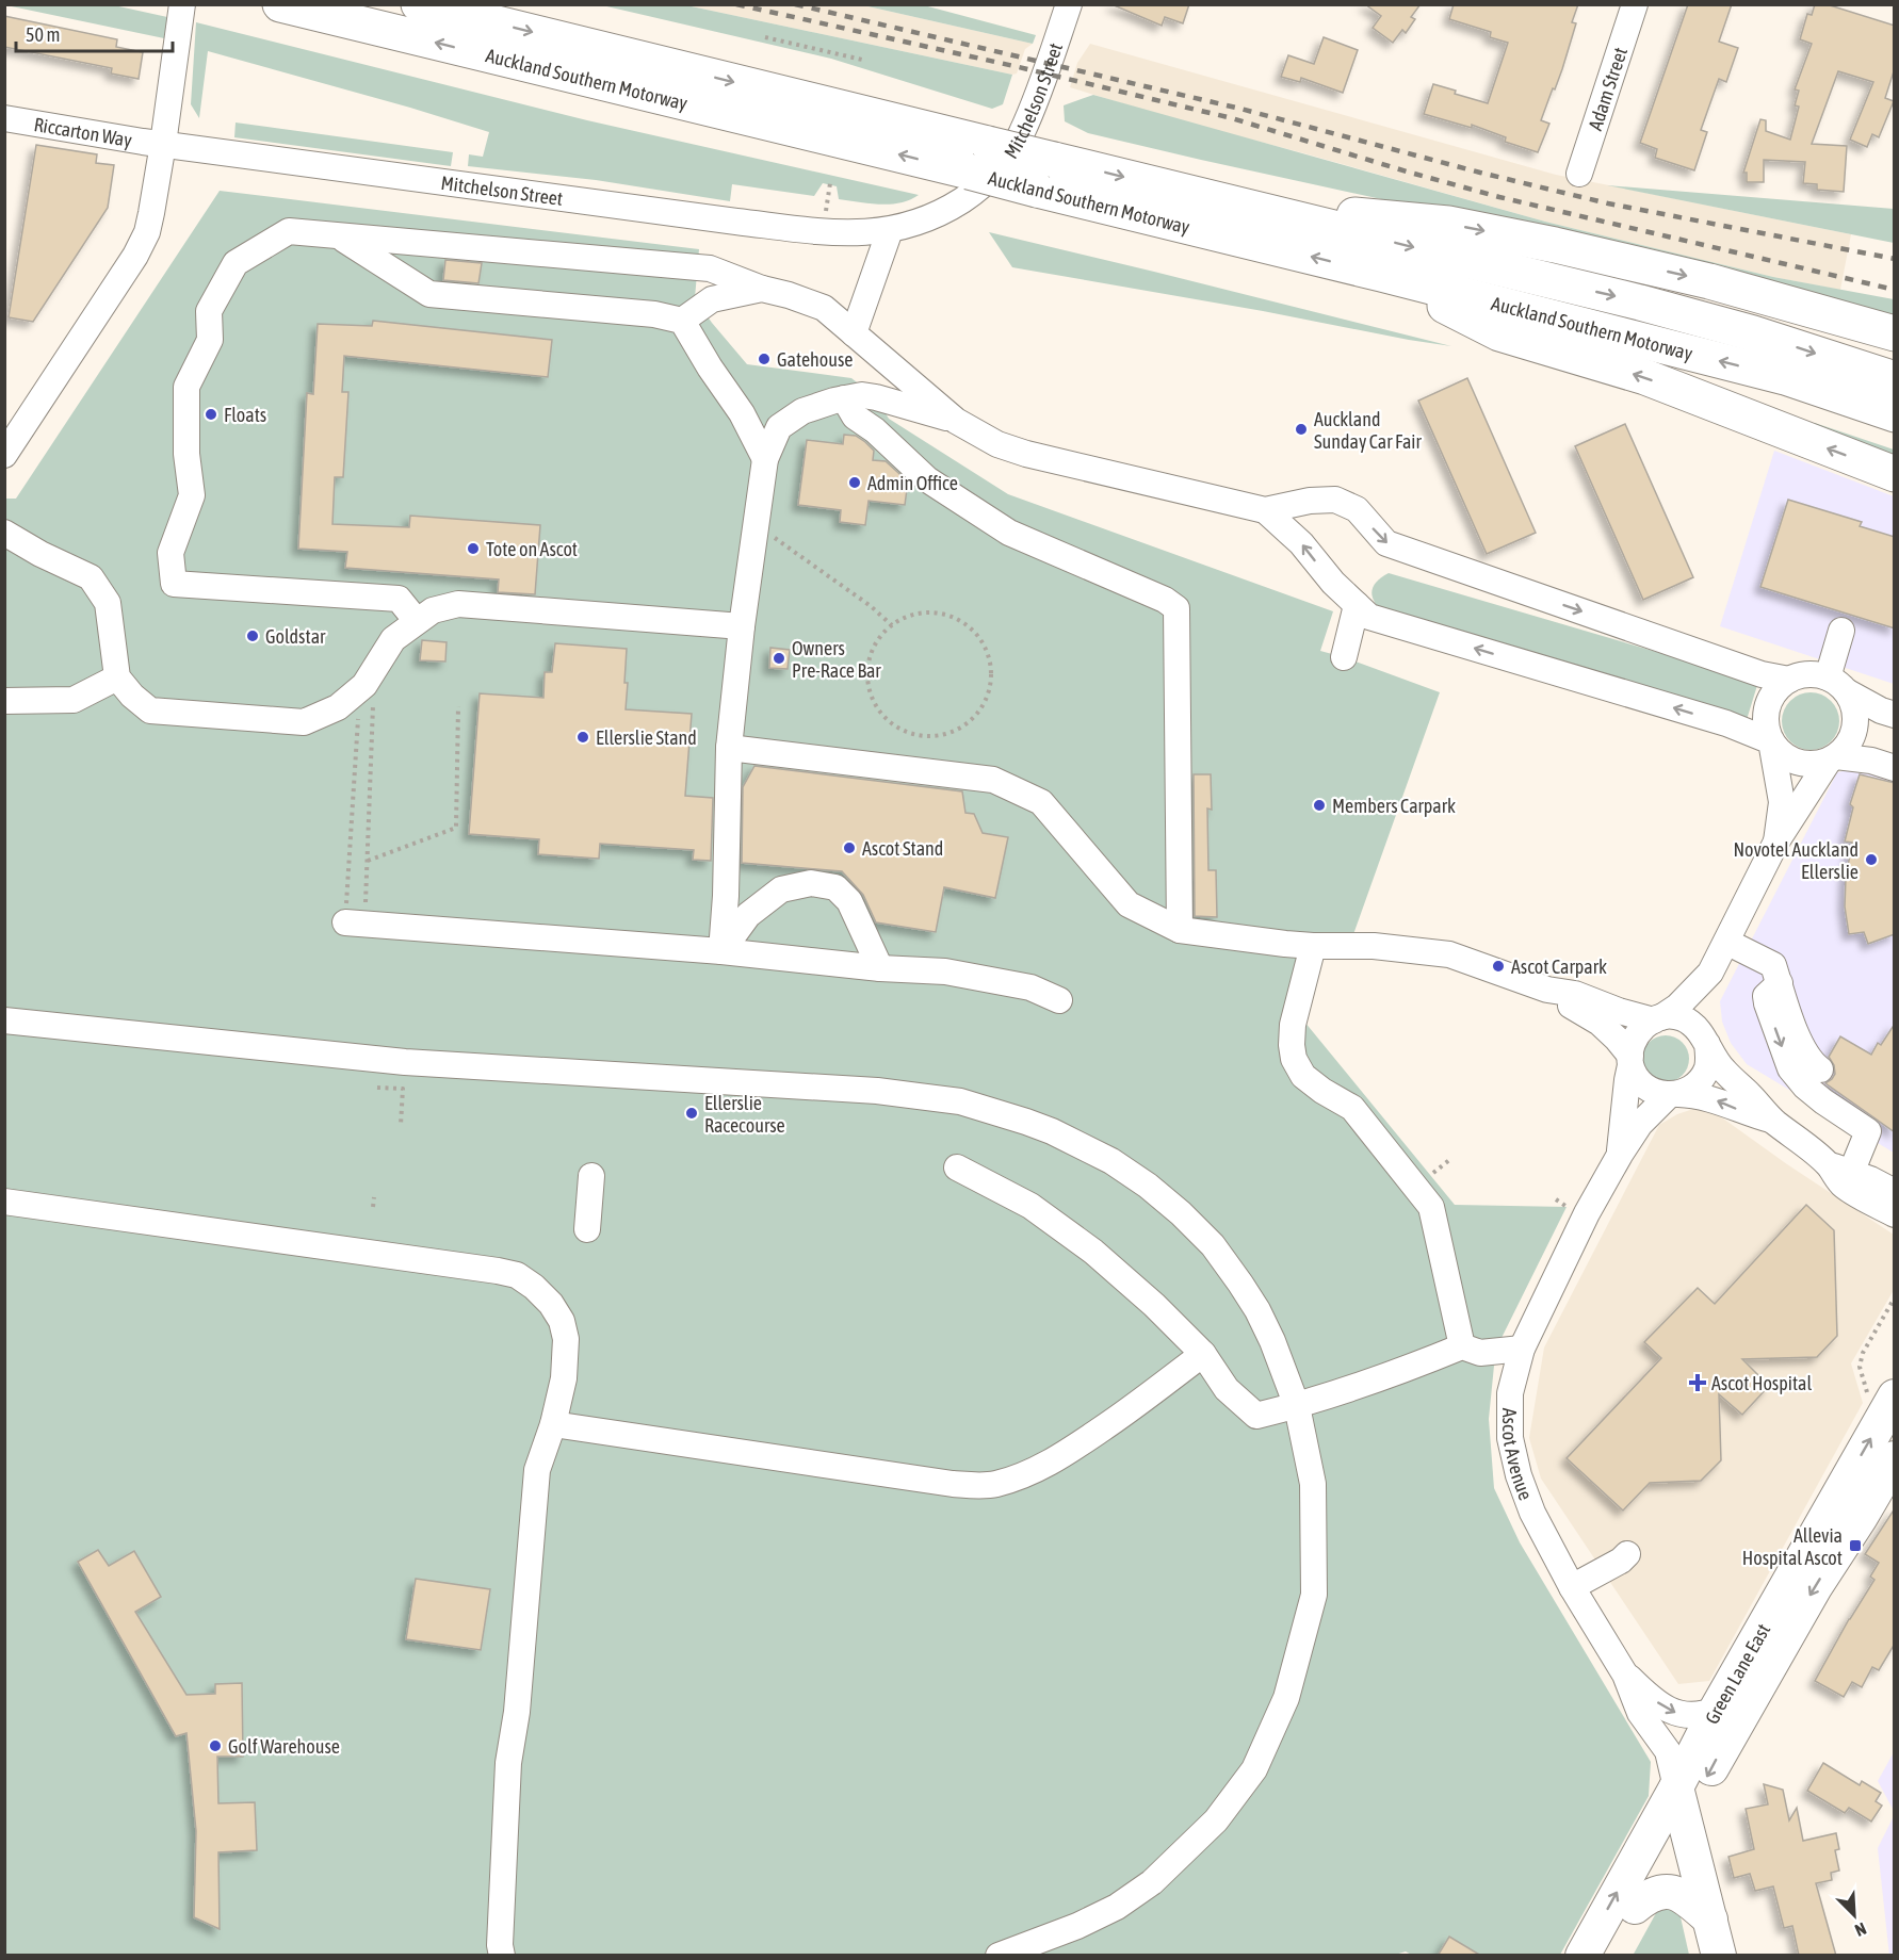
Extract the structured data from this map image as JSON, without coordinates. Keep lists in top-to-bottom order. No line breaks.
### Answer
{"streets":{"highway":["Auckland Southern Motorway"],"main road":["Ascot Avenue","Green Lane East"],"street":["Adam Street","Mitchelson Street","Riccarton Way"]},"crossings":[["Mitchelson Street","Riccarton Way"],["Ascot Avenue","Green Lane East"]],"places":{"other":["Gatehouse","Floats","Auckland Sunday Car Fair","Admin Office","Tote on Ascot","Goldstar","Owners Pre-Race Bar","Ellerslie Stand","Members Carpark","Ascot Stand","Novotel Auckland Ellerslie","Ascot Carpark","Ellerslie Racecourse","Golf Warehouse"],"health":["Ascot Hospital"],"transit":["Allevia Hospital Ascot"]},"scale_bar":"50 m","north":"bottom right"}
